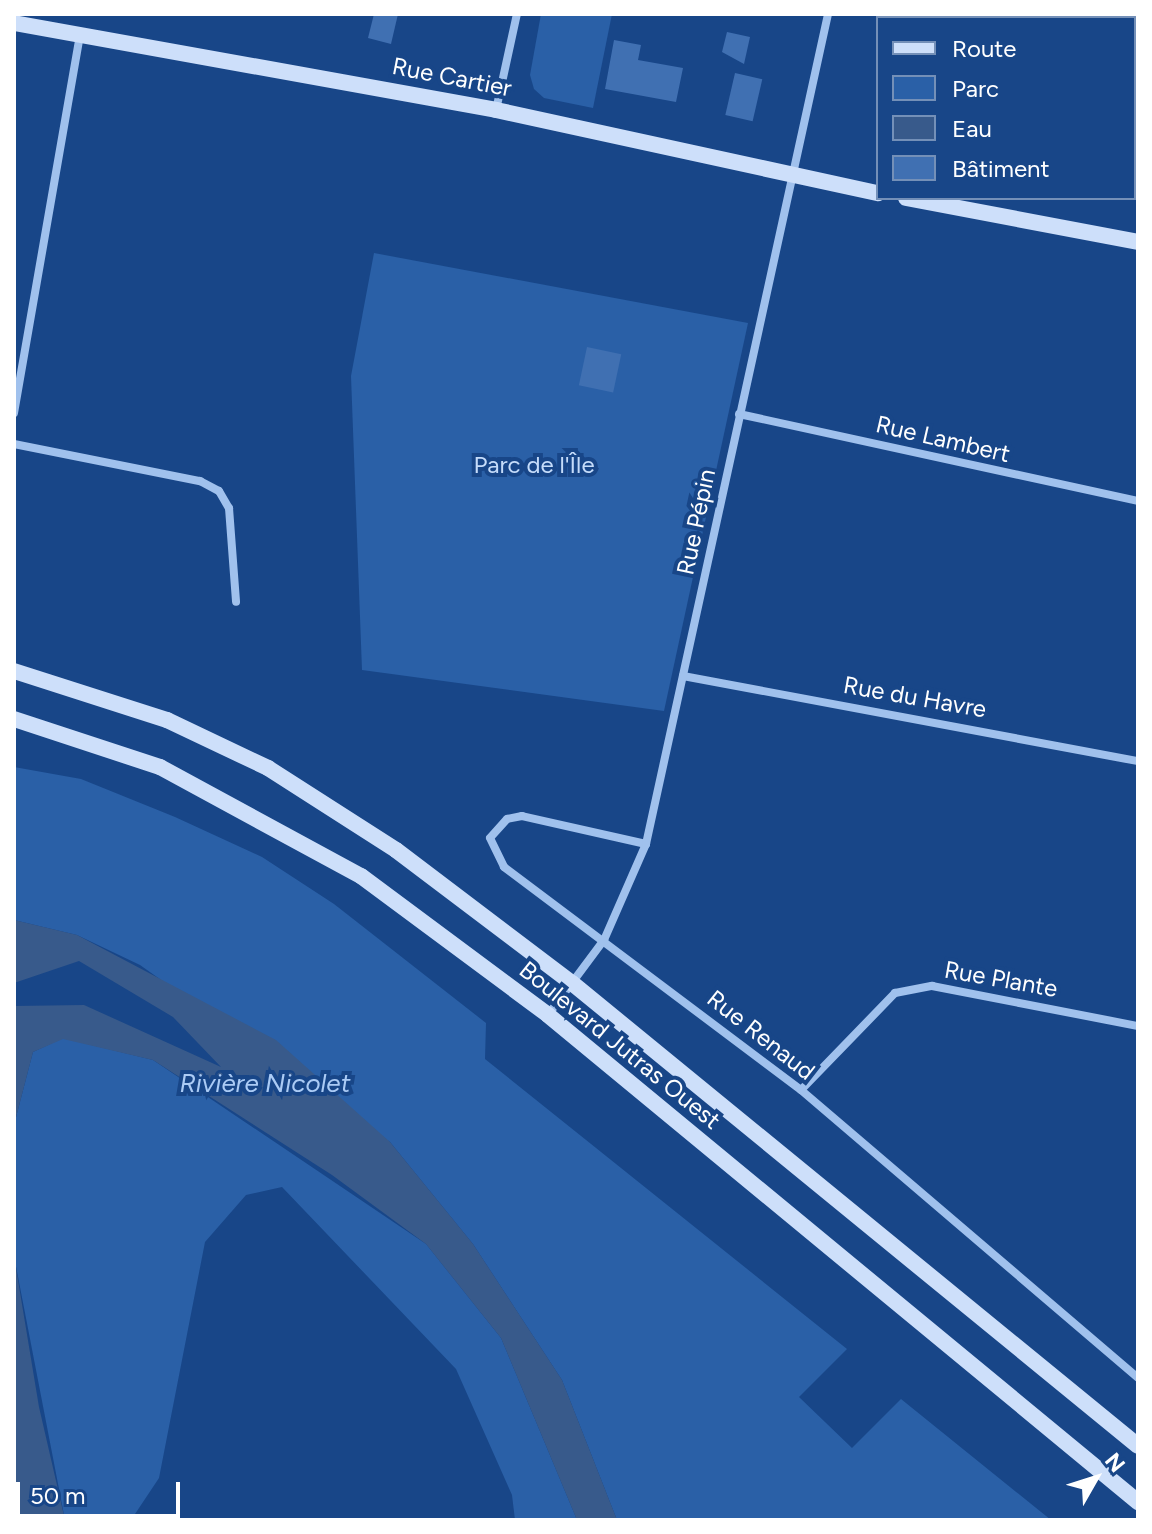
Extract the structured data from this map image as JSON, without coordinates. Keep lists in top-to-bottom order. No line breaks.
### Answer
{"streets":{"main road":["Rue Cartier","Boulevard Jutras Ouest"],"street":["Rue Lambert","Rue Pépin","Rue du Havre","Rue Plante","Rue Renaud"]},"crossings":[["Rue Cartier","Rue Pépin"],["Rue Lambert","Rue Pépin"],["Rue Pépin","Rue du Havre"],["Rue Pépin","Rue Renaud"],["Rue Pépin","Boulevard Jutras Ouest"],["Rue Plante","Rue Renaud"]],"water":["Rivière Nicolet"],"parks":["Parc de l'Île"],"legend":["Route","Parc","Eau","Bâtiment"],"scale_bar":"50 m","north":"top right"}
